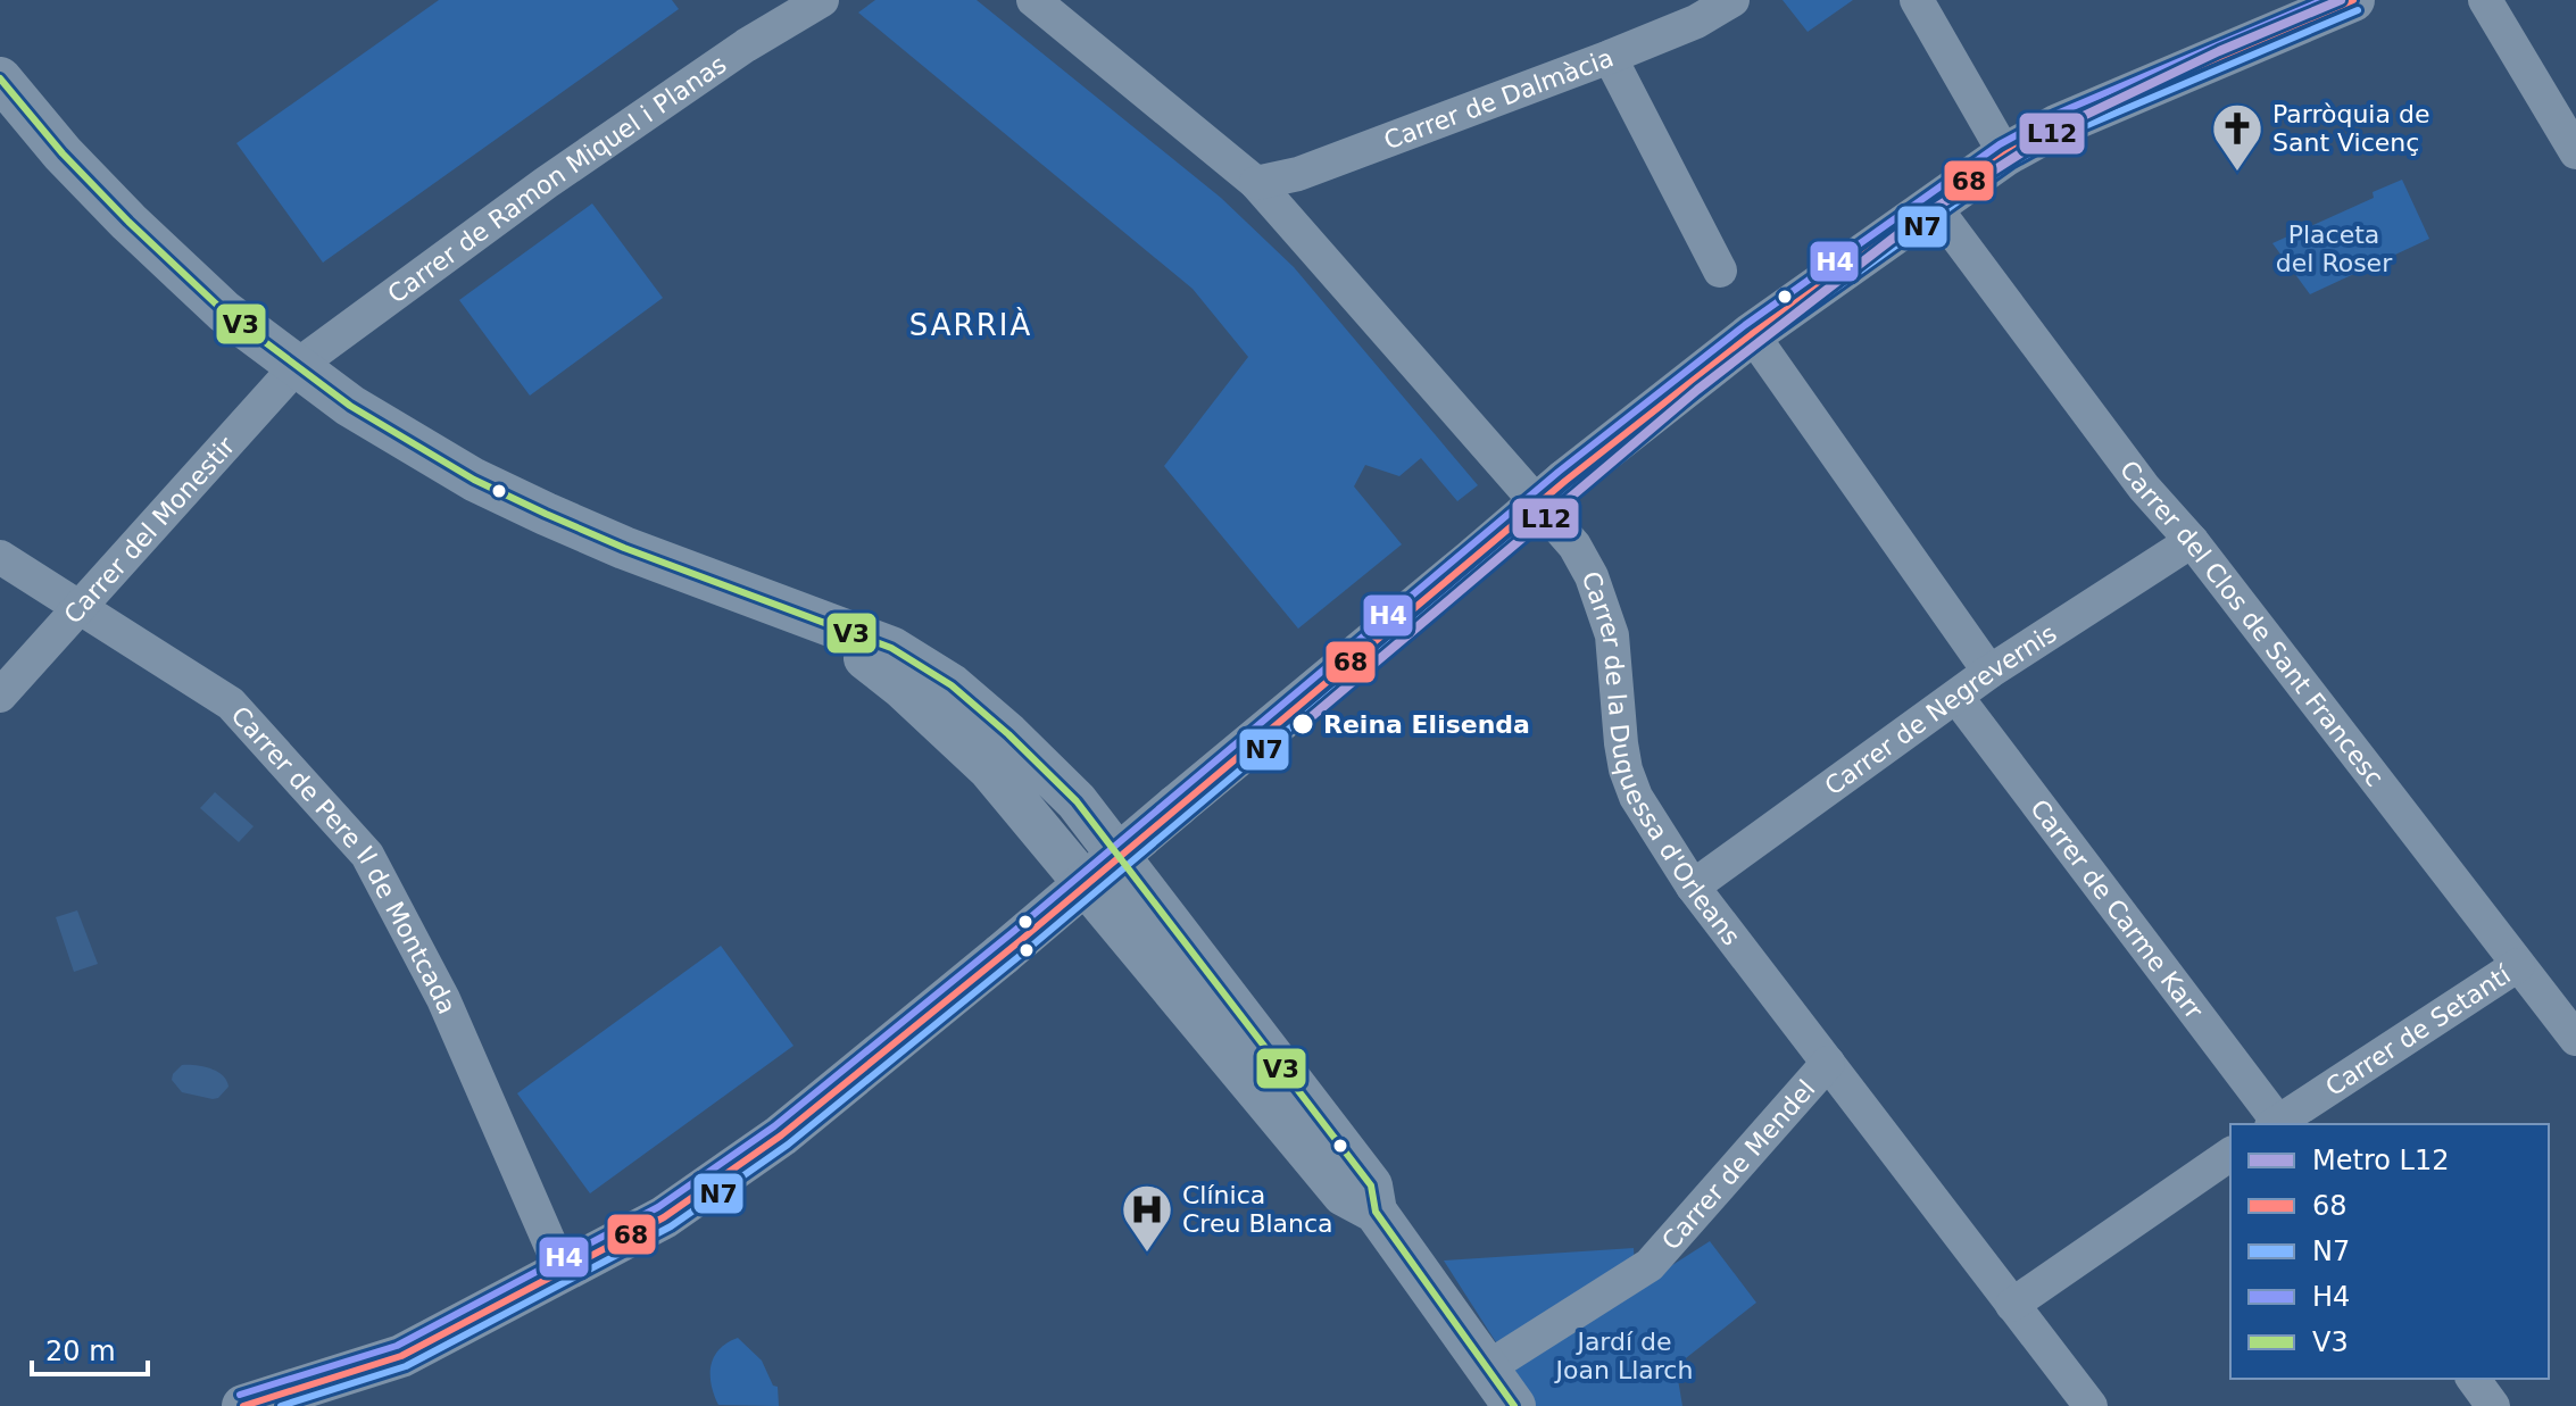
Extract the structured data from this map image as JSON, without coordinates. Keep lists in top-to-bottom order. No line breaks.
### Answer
{"streets":{"street":["Carrer de Dalmàcia","Carrer de Ramon Miquel i Planas","Carrer del Monestir","Carrer del Clos de Sant Francesc","Carrer de Negrevernis","Carrer de la Duquessa d'Orleans","Carrer de Pere II de Montcada","Carrer de Carme Karr","Carrer de Setantí","Carrer de Mendel"]},"crossings":[["Carrer de Dalmàcia","Carrer de la Duquessa d'Orleans"],["Carrer de Ramon Miquel i Planas","Carrer del Monestir"],["Carrer del Monestir","Carrer de Pere II de Montcada"],["Carrer del Clos de Sant Francesc","Carrer de Negrevernis"],["Carrer del Clos de Sant Francesc","Carrer de Setantí"],["Carrer de Negrevernis","Carrer de la Duquessa d'Orleans"],["Carrer de Negrevernis","Carrer de Carme Karr"],["Carrer de la Duquessa d'Orleans","Carrer de Mendel"]],"districts":["SARRIÀ"],"parks":["Placeta del Roser","Jardí de Joan Llarch"],"places":{"church":["Parròquia de Sant Vicenç"],"other":["Reina Elisenda"],"hospital":["Clínica Creu Blanca"]},"lines":["metro line L12","transit line 68","transit line H4","transit line N7","transit line V3"],"legend":["Metro L12","68","N7","H4","V3"],"scale_bar":"20 m"}
